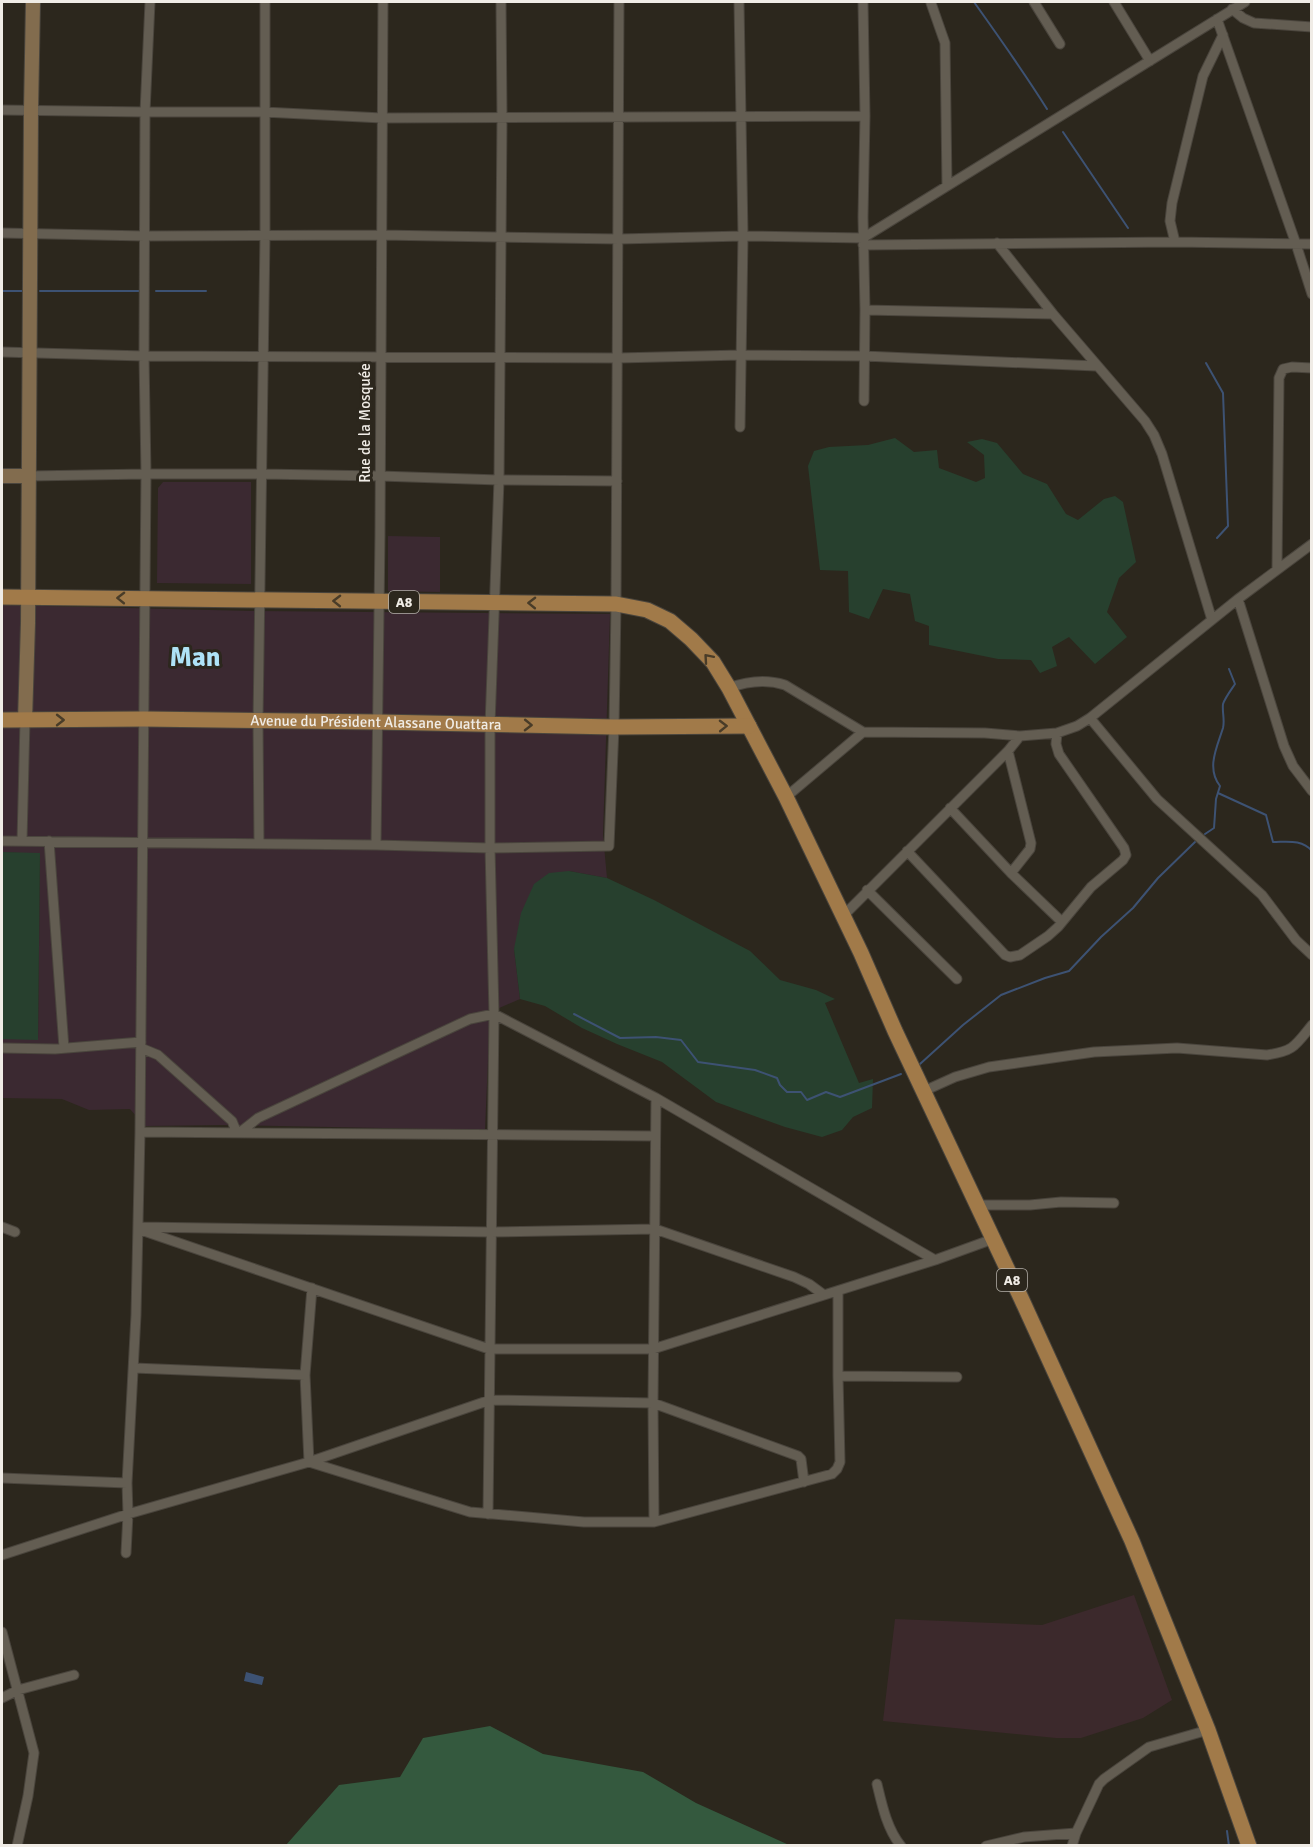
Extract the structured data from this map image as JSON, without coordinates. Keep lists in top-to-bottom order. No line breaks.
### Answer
{"streets":{"main road":["A8","Avenue du Président Alassane Ouattara"],"street":["Rue de la Mosquée"]},"crossings":[["Rue de la Mosquée","A8"],["Rue de la Mosquée","Avenue du Président Alassane Ouattara"],["A8","Avenue du Président Alassane Ouattara"]],"districts":["Man"]}
